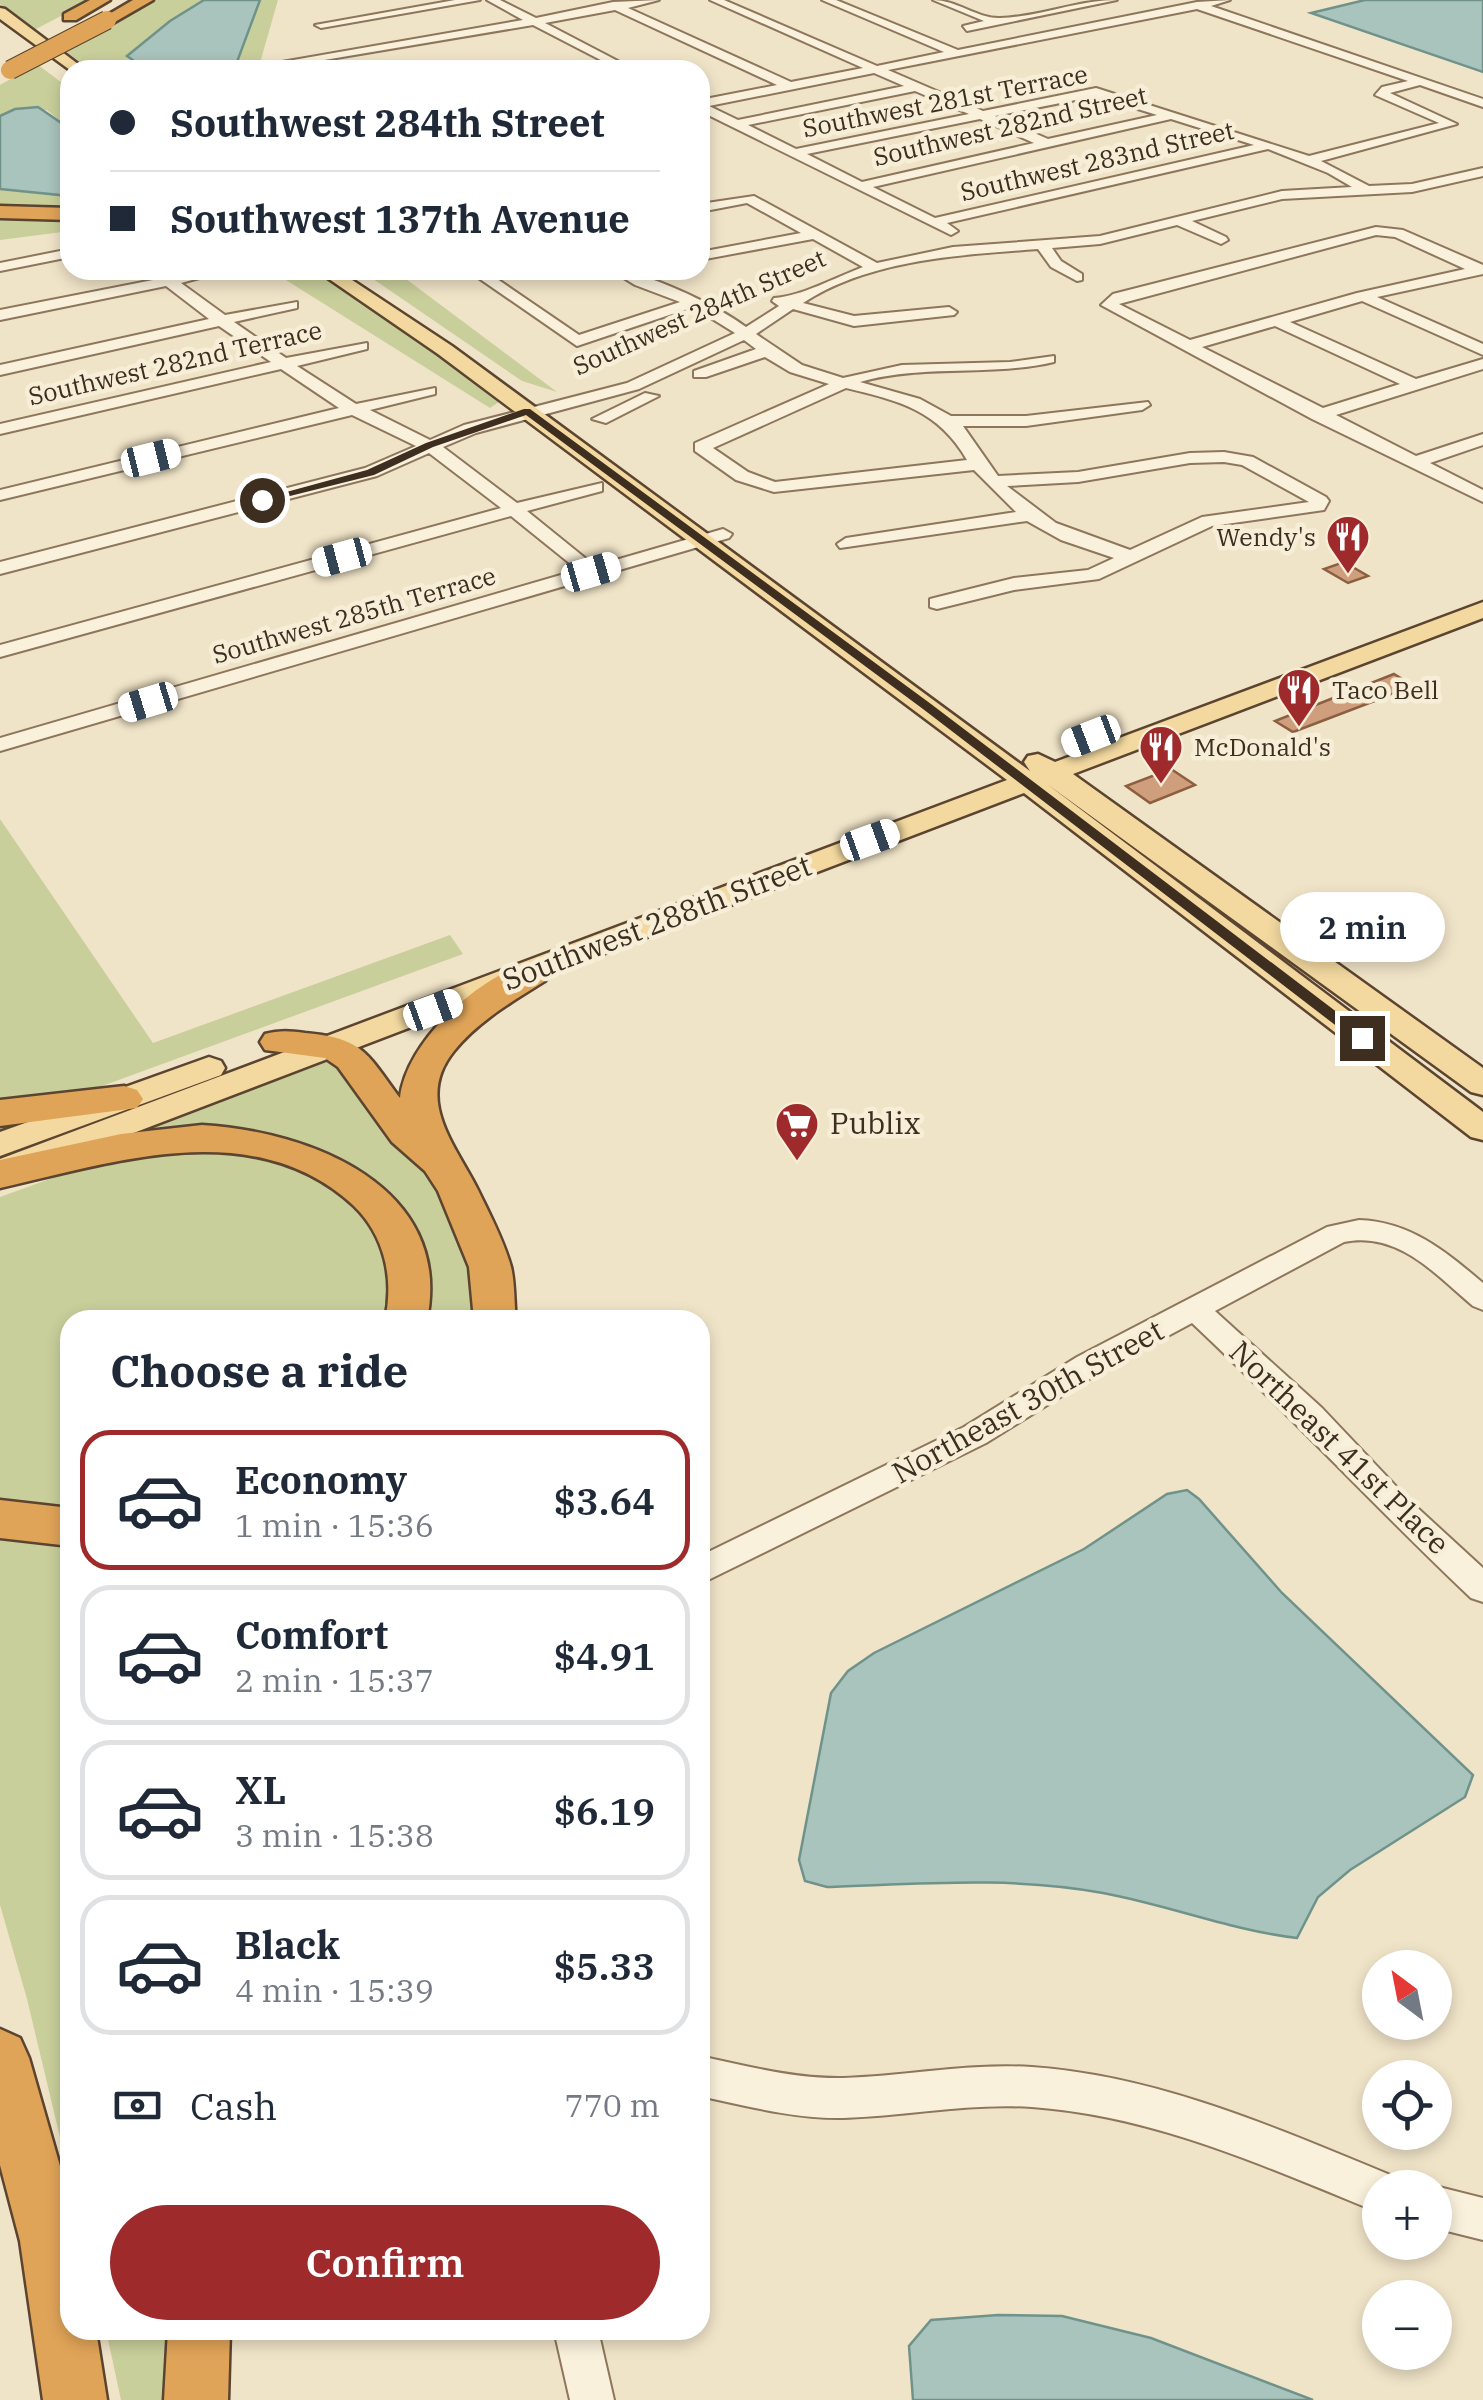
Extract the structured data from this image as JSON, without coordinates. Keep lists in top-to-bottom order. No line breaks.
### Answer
{"streets":{"main road":["Southwest 288th Street"],"street":["Southwest 281st Terrace","Southwest 282nd Street","Southwest 283nd Street","Southwest 284th Street","Southwest 282nd Terrace","Southwest 285th Terrace","Northeast 30th Street","Northeast 41st Place"]},"crossings":[["Southwest 281st Terrace","Southwest 282nd Street"],["Northeast 30th Street","Northeast 41st Place"]],"places":{"restaurant":["Wendy's","Taco Bell","McDonald's"],"supermarket":["Publix"]},"north":"top left","page":{"banner":["Southwest 284th Street","Southwest 137th Avenue"],"bubble":"2 min","heading":"Choose a ride","list":[{"name":"Economy","note":"1 min · 15:36","value":"$3.64"},{"name":"Comfort","note":"2 min · 15:37","value":"$4.91"},{"name":"XL","note":"3 min · 15:38","value":"$6.19"},{"name":"Black","note":"4 min · 15:39","value":"$5.33"}],"map_buttons":["+","−"],"pay":["Cash","770 m"],"buttons":"Confirm"}}
